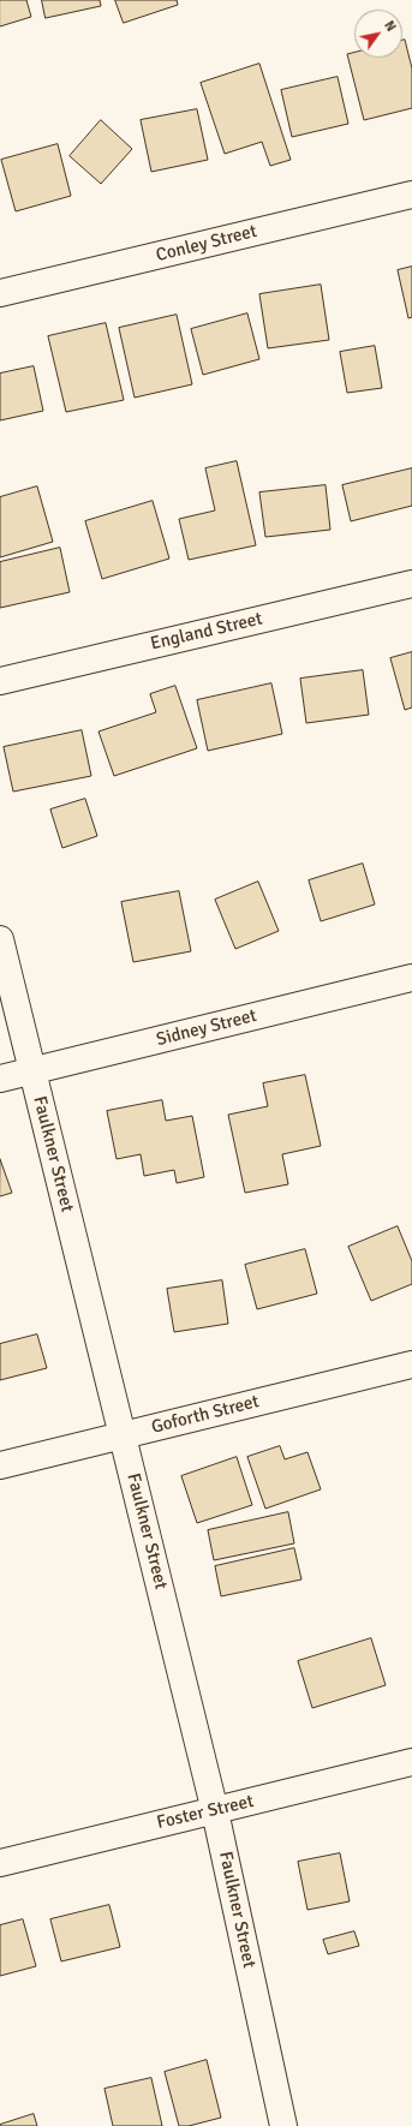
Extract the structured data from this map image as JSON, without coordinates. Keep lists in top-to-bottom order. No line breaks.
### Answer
{"streets":{"street":["Conley Street","England Street","Sidney Street","Faulkner Street","Goforth Street","Foster Street"]},"crossings":[["Sidney Street","Faulkner Street"],["Faulkner Street","Goforth Street"],["Faulkner Street","Foster Street"]],"north":"top right"}
